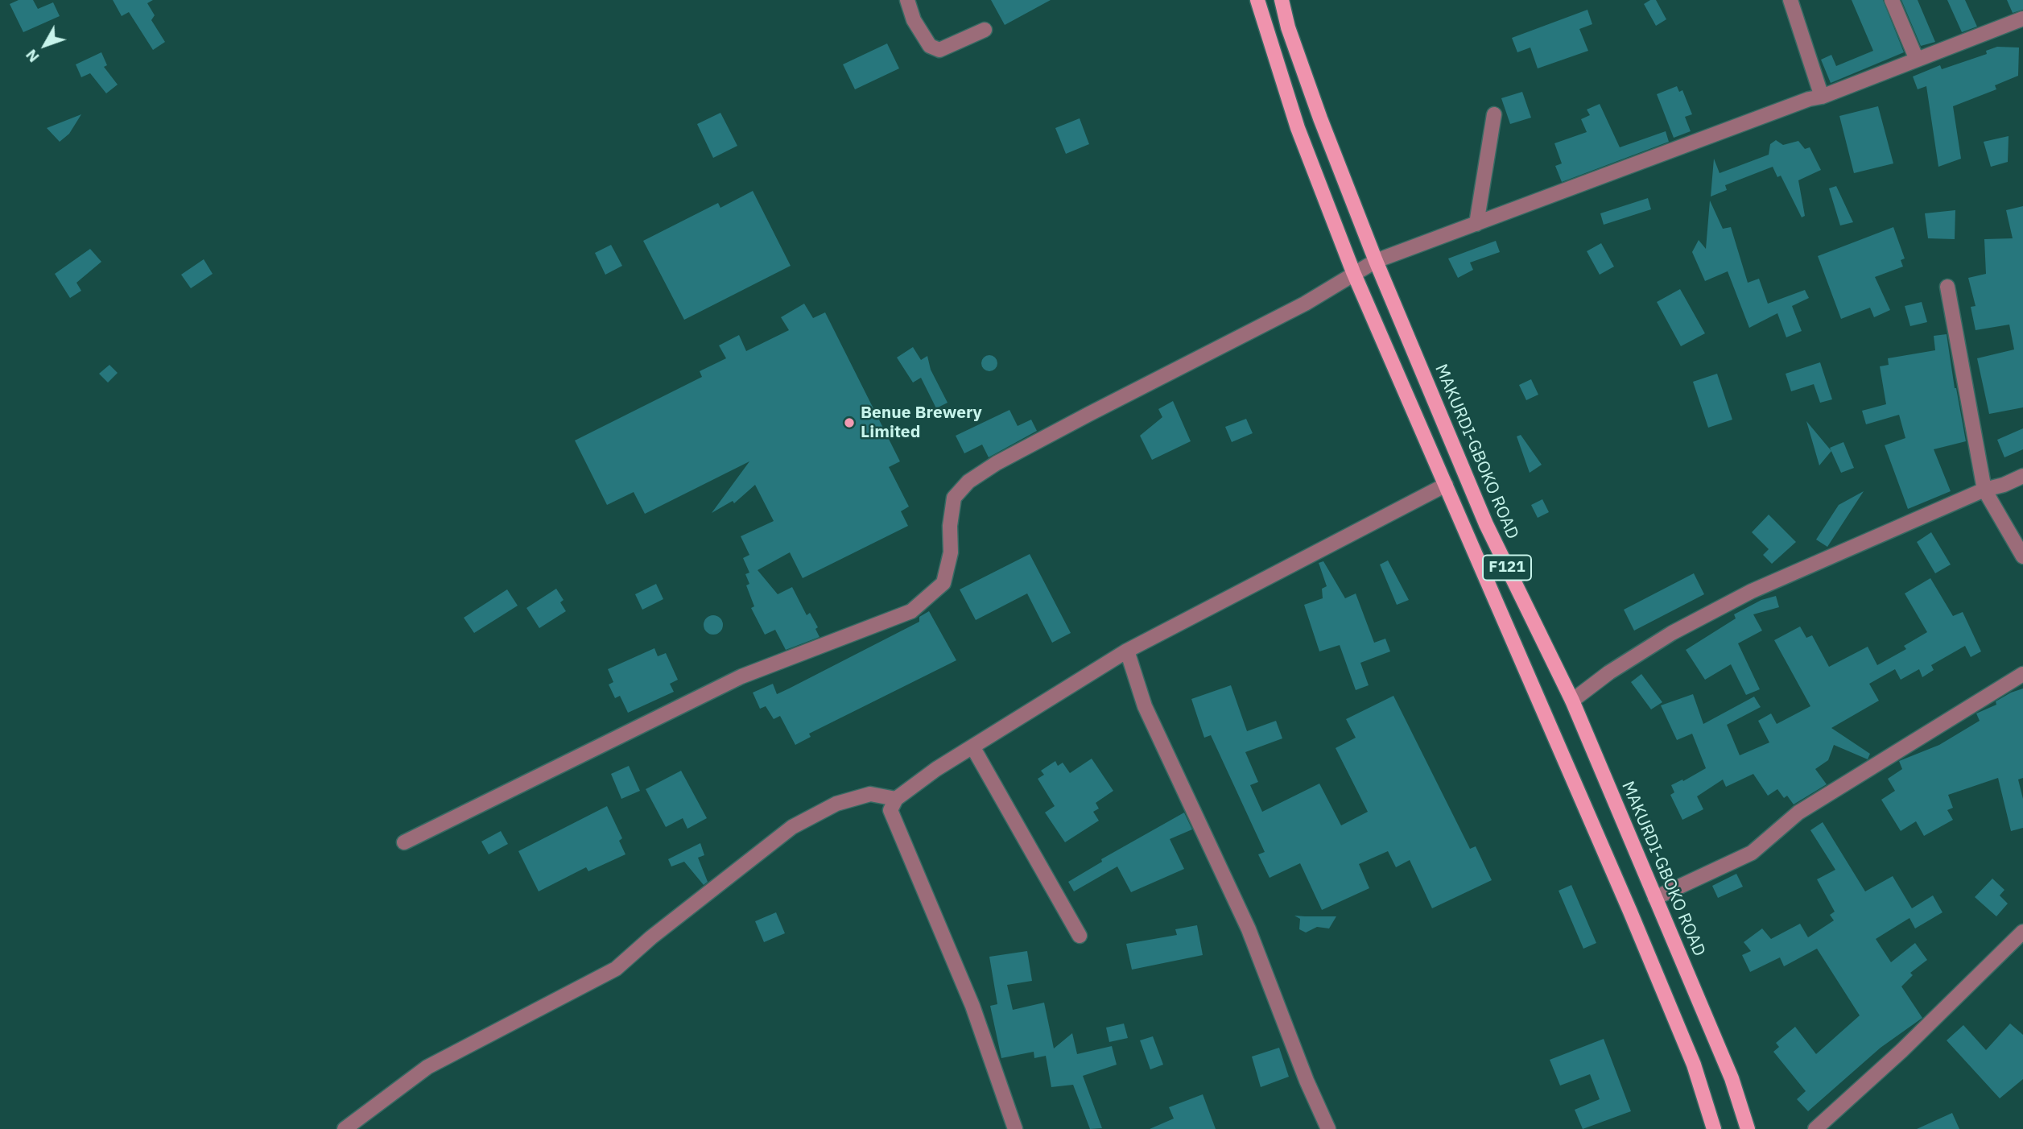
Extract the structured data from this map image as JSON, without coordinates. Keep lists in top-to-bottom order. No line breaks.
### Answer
{"streets":{"main road":["MAKURDI-GBOKO ROAD","F121"]},"places":["Benue Brewery Limited"],"north":"bottom left"}
